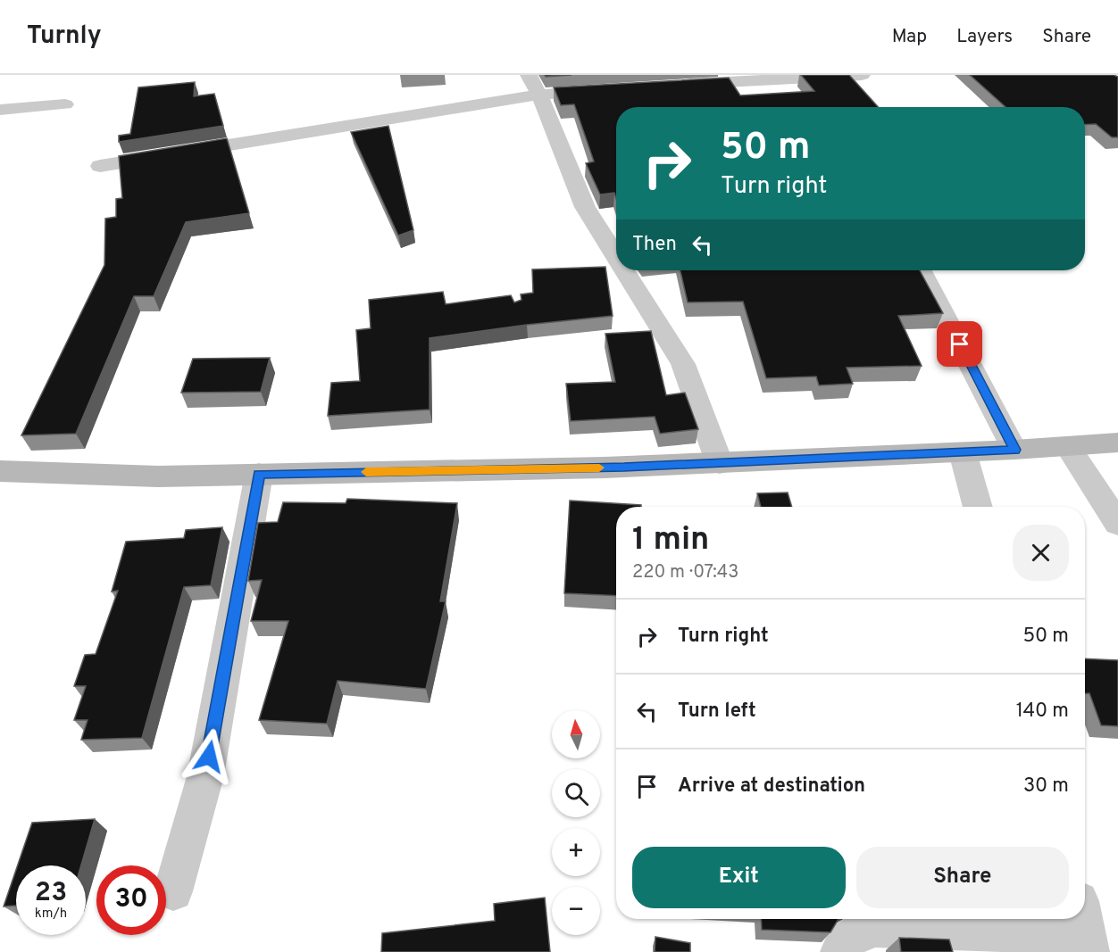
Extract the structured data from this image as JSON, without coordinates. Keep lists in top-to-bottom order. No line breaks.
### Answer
{"north":"top","page":{"header":"Turnly","nav":["Map","Layers","Share"],"turn":["50 m","Turn right"],"then":"Then","heading":["1 min","220 m · 07:43"],"list":[{"name":"Turn right","value":"50 m"},{"name":"Turn left","value":"140 m"},{"name":"Arrive at destination","value":"30 m"}],"map_buttons":["+","−"],"buttons":["Exit","Share"],"speed":"23 km/h","limit":"30"}}
